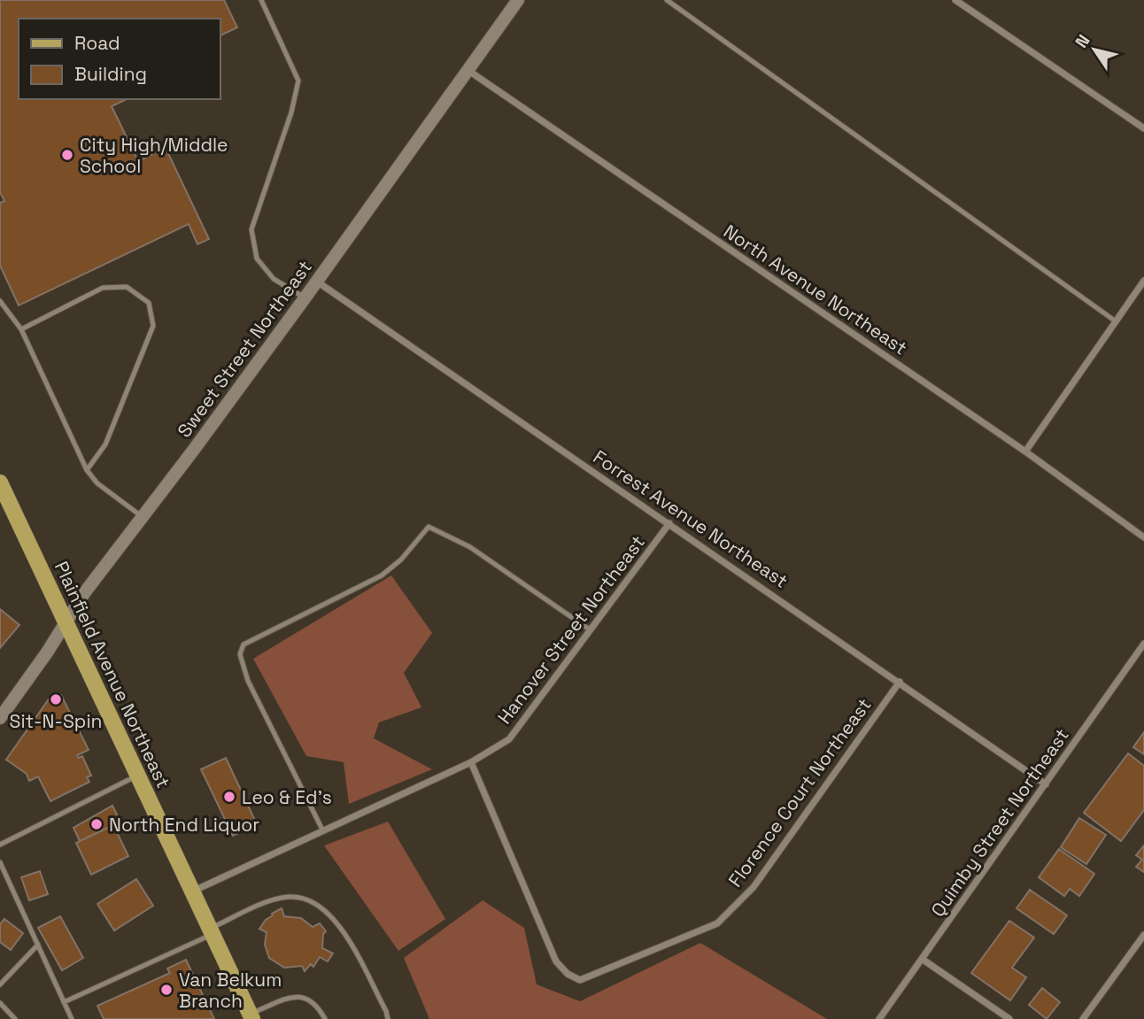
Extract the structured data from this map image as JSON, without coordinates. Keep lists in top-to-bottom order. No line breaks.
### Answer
{"streets":{"main road":["Plainfield Avenue Northeast"],"street":["North Avenue Northeast","Sweet Street Northeast","Forrest Avenue Northeast","Hanover Street Northeast","Florence Court Northeast","Quimby Street Northeast"]},"crossings":[["North Avenue Northeast","Sweet Street Northeast"],["Sweet Street Northeast","Forrest Avenue Northeast"],["Sweet Street Northeast","Plainfield Avenue Northeast"],["Forrest Avenue Northeast","Hanover Street Northeast"],["Forrest Avenue Northeast","Florence Court Northeast"],["Forrest Avenue Northeast","Quimby Street Northeast"],["Hanover Street Northeast","Plainfield Avenue Northeast"],["Hanover Street Northeast","Florence Court Northeast"]],"places":["City High/Middle School","Sit-N-Spin","Leo & Ed's","North End Liquor","Van Belkum Branch"],"legend":["Road","Building"],"north":"top left"}
